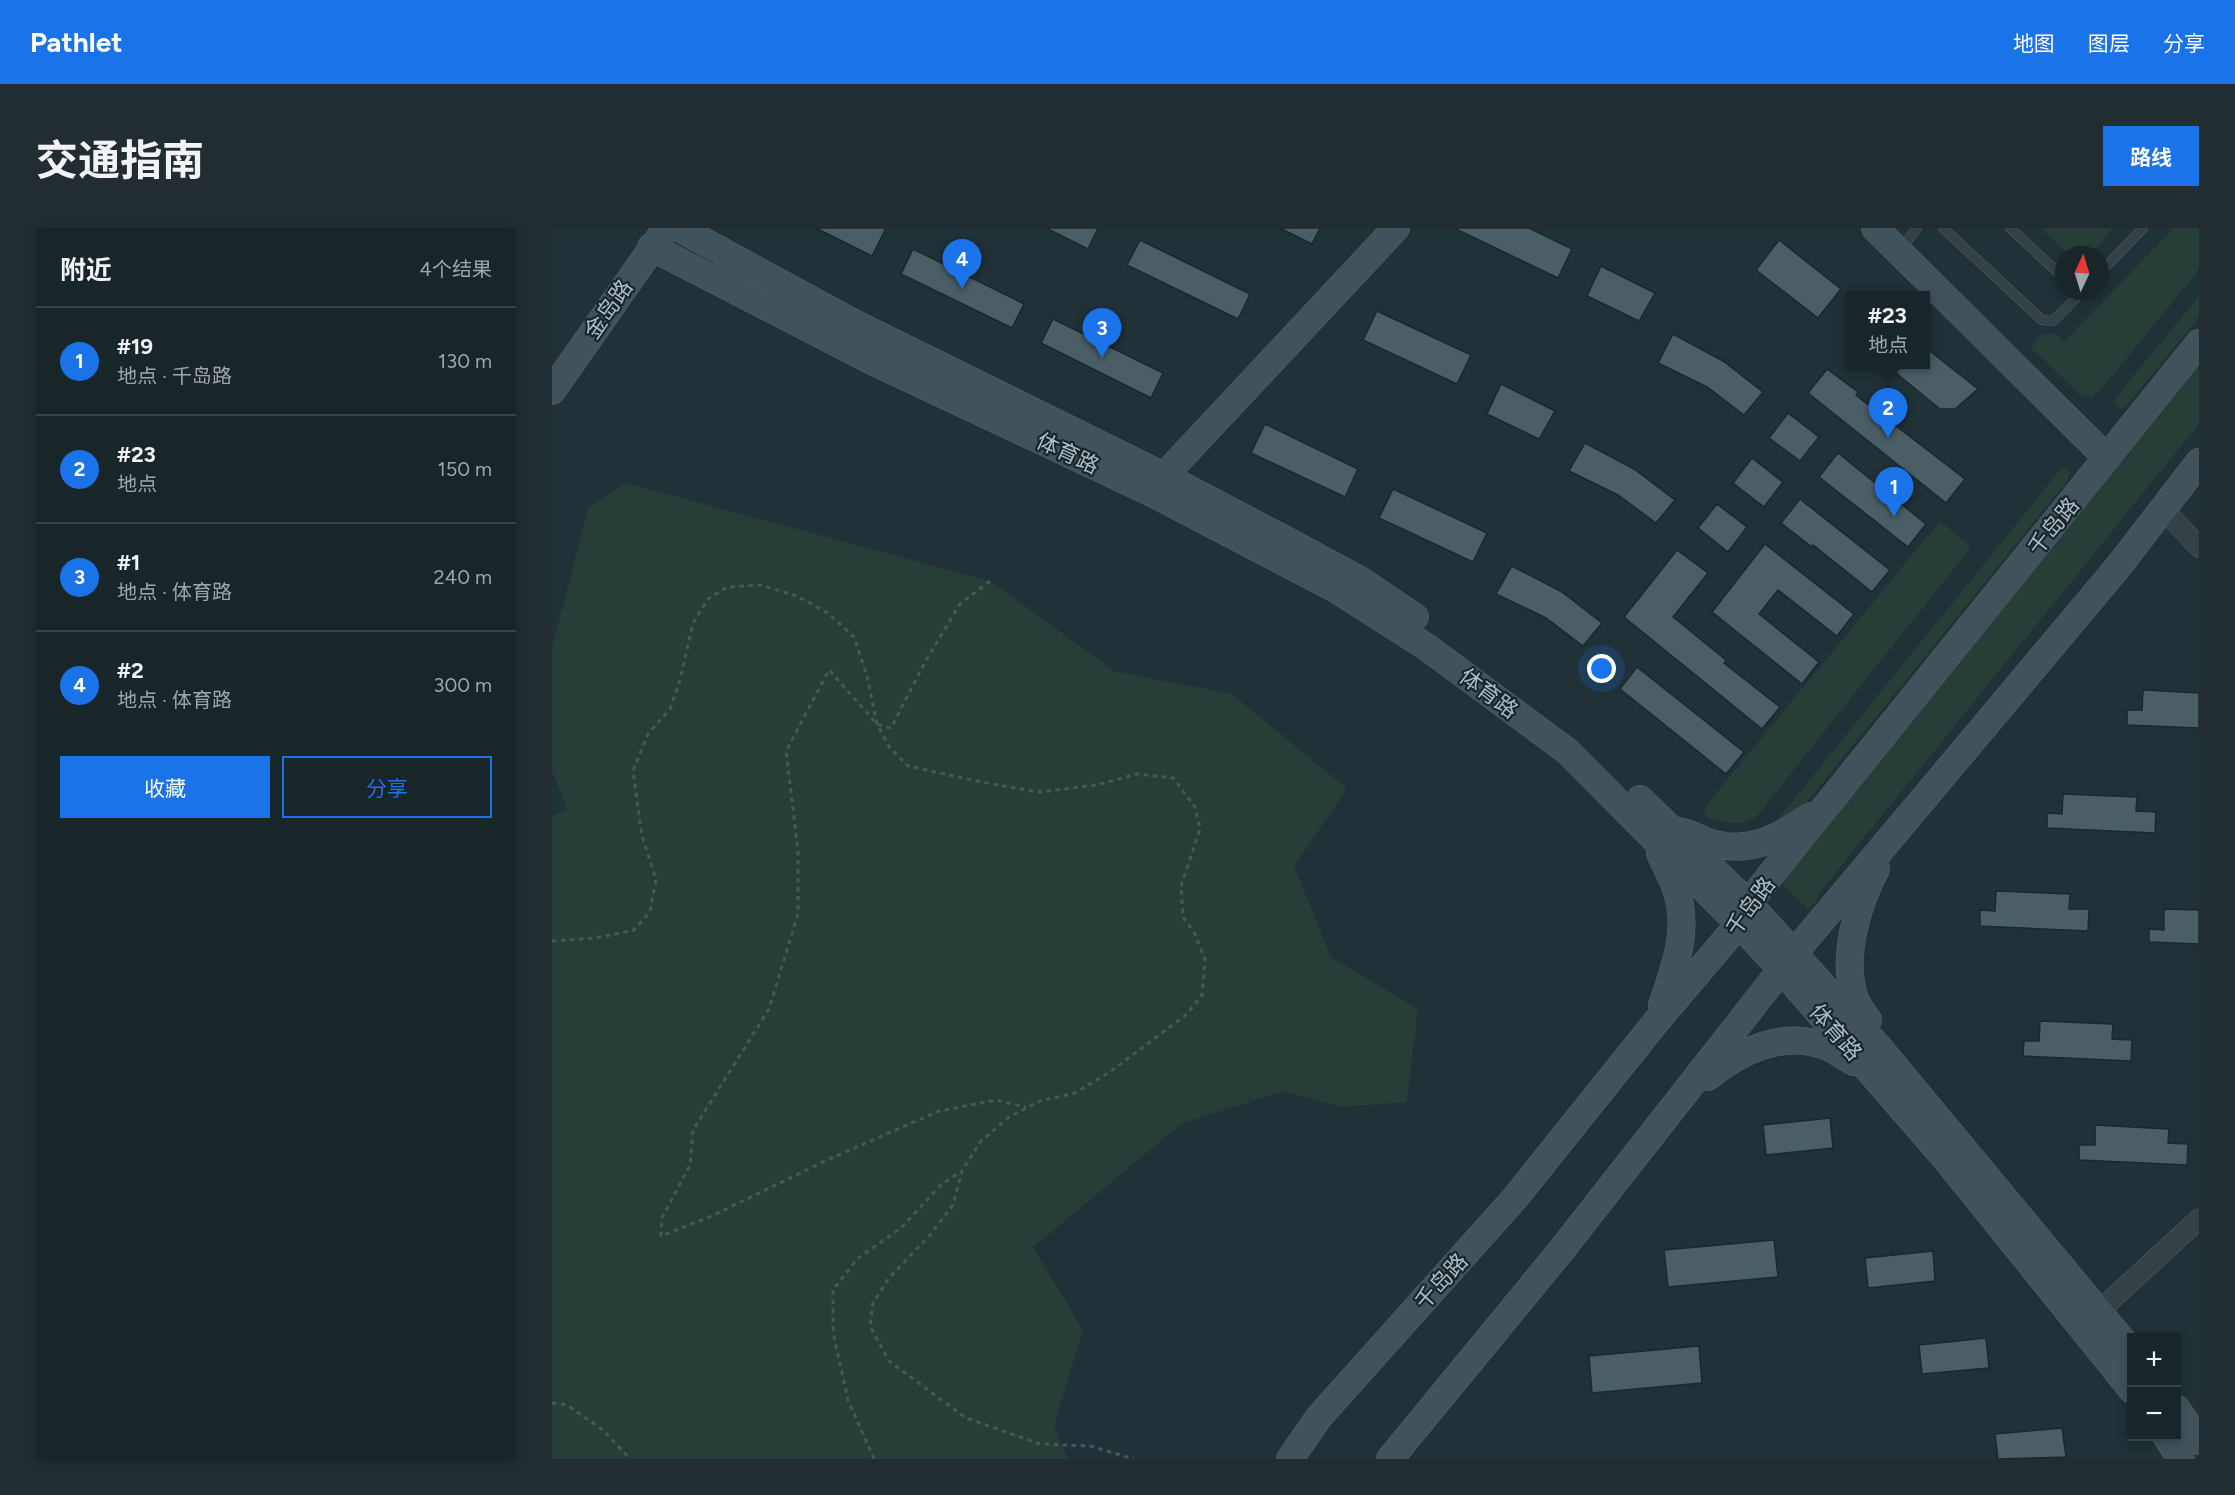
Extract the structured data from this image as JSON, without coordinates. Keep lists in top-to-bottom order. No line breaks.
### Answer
{"streets":{"street":["金岛路","体育路","千岛路"]},"crossings":[["金岛路","体育路"],["体育路","千岛路"]],"north":"top","page":{"header":"Pathlet","nav":["地图","图层","分享"],"title":"交通指南","buttons":["路线",["收藏","分享"]],"heading":["附近","4个结果"],"pins":["4","3","2","1"],"popup":["#23","地点"],"list":[{"mark":"1","name":"#19","note":"地点 · 千岛路","value":"130 m"},{"mark":"2","name":"#23","note":"地点","value":"150 m"},{"mark":"3","name":"#1","note":"地点 · 体育路","value":"240 m"},{"mark":"4","name":"#2","note":"地点 · 体育路","value":"300 m"}],"map_buttons":["+","−"]}}
